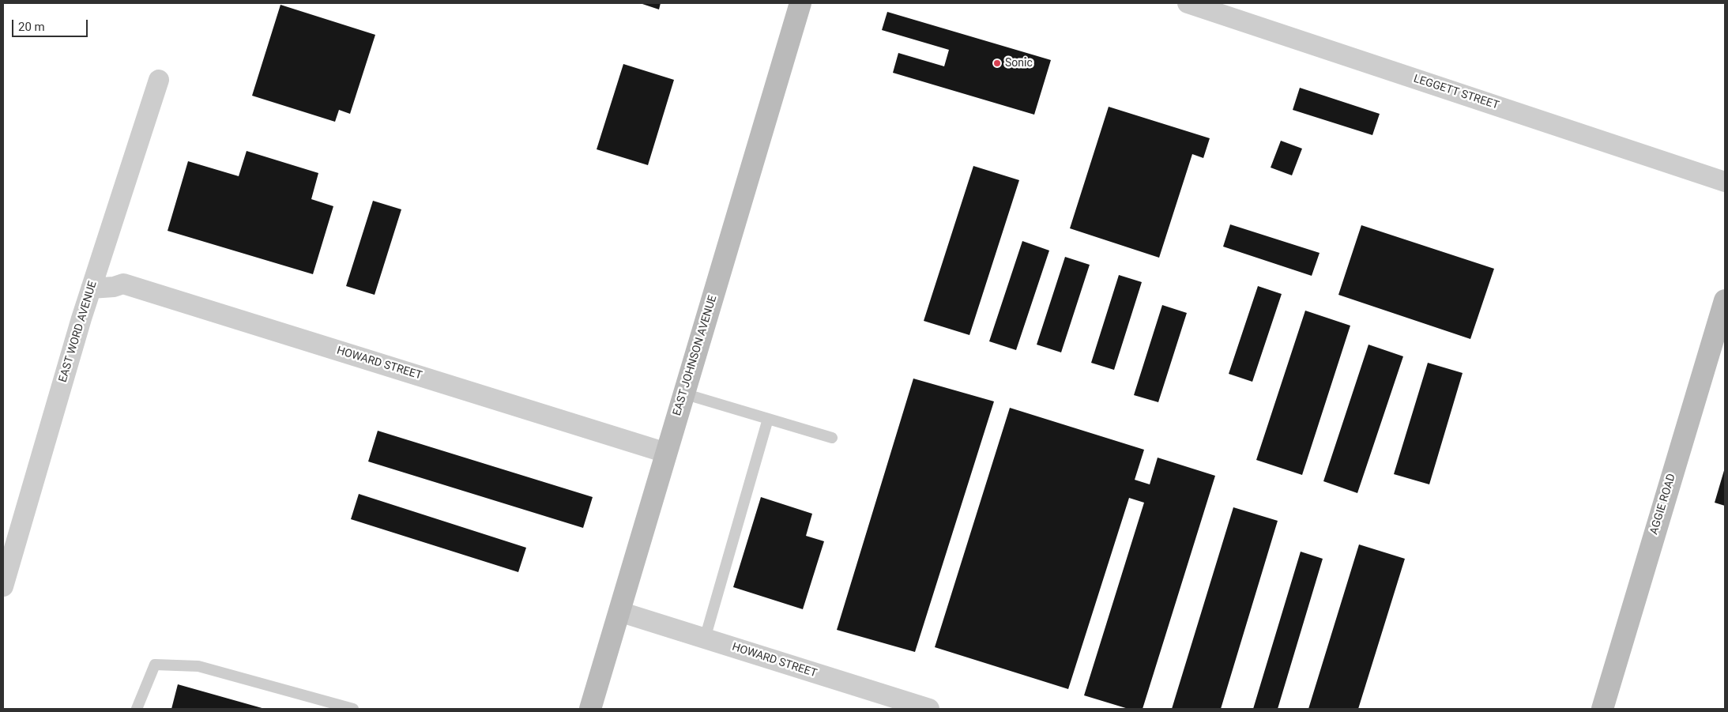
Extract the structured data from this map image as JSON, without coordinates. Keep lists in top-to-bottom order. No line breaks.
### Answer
{"streets":{"main road":["EAST JOHNSON AVENUE","AGGIE ROAD"],"street":["LEGGETT STREET","EAST WORD AVENUE","HOWARD STREET"]},"crossings":[["EAST WORD AVENUE","HOWARD STREET"],["EAST JOHNSON AVENUE","HOWARD STREET"]],"places":["Sonic"],"scale_bar":"20 m"}
